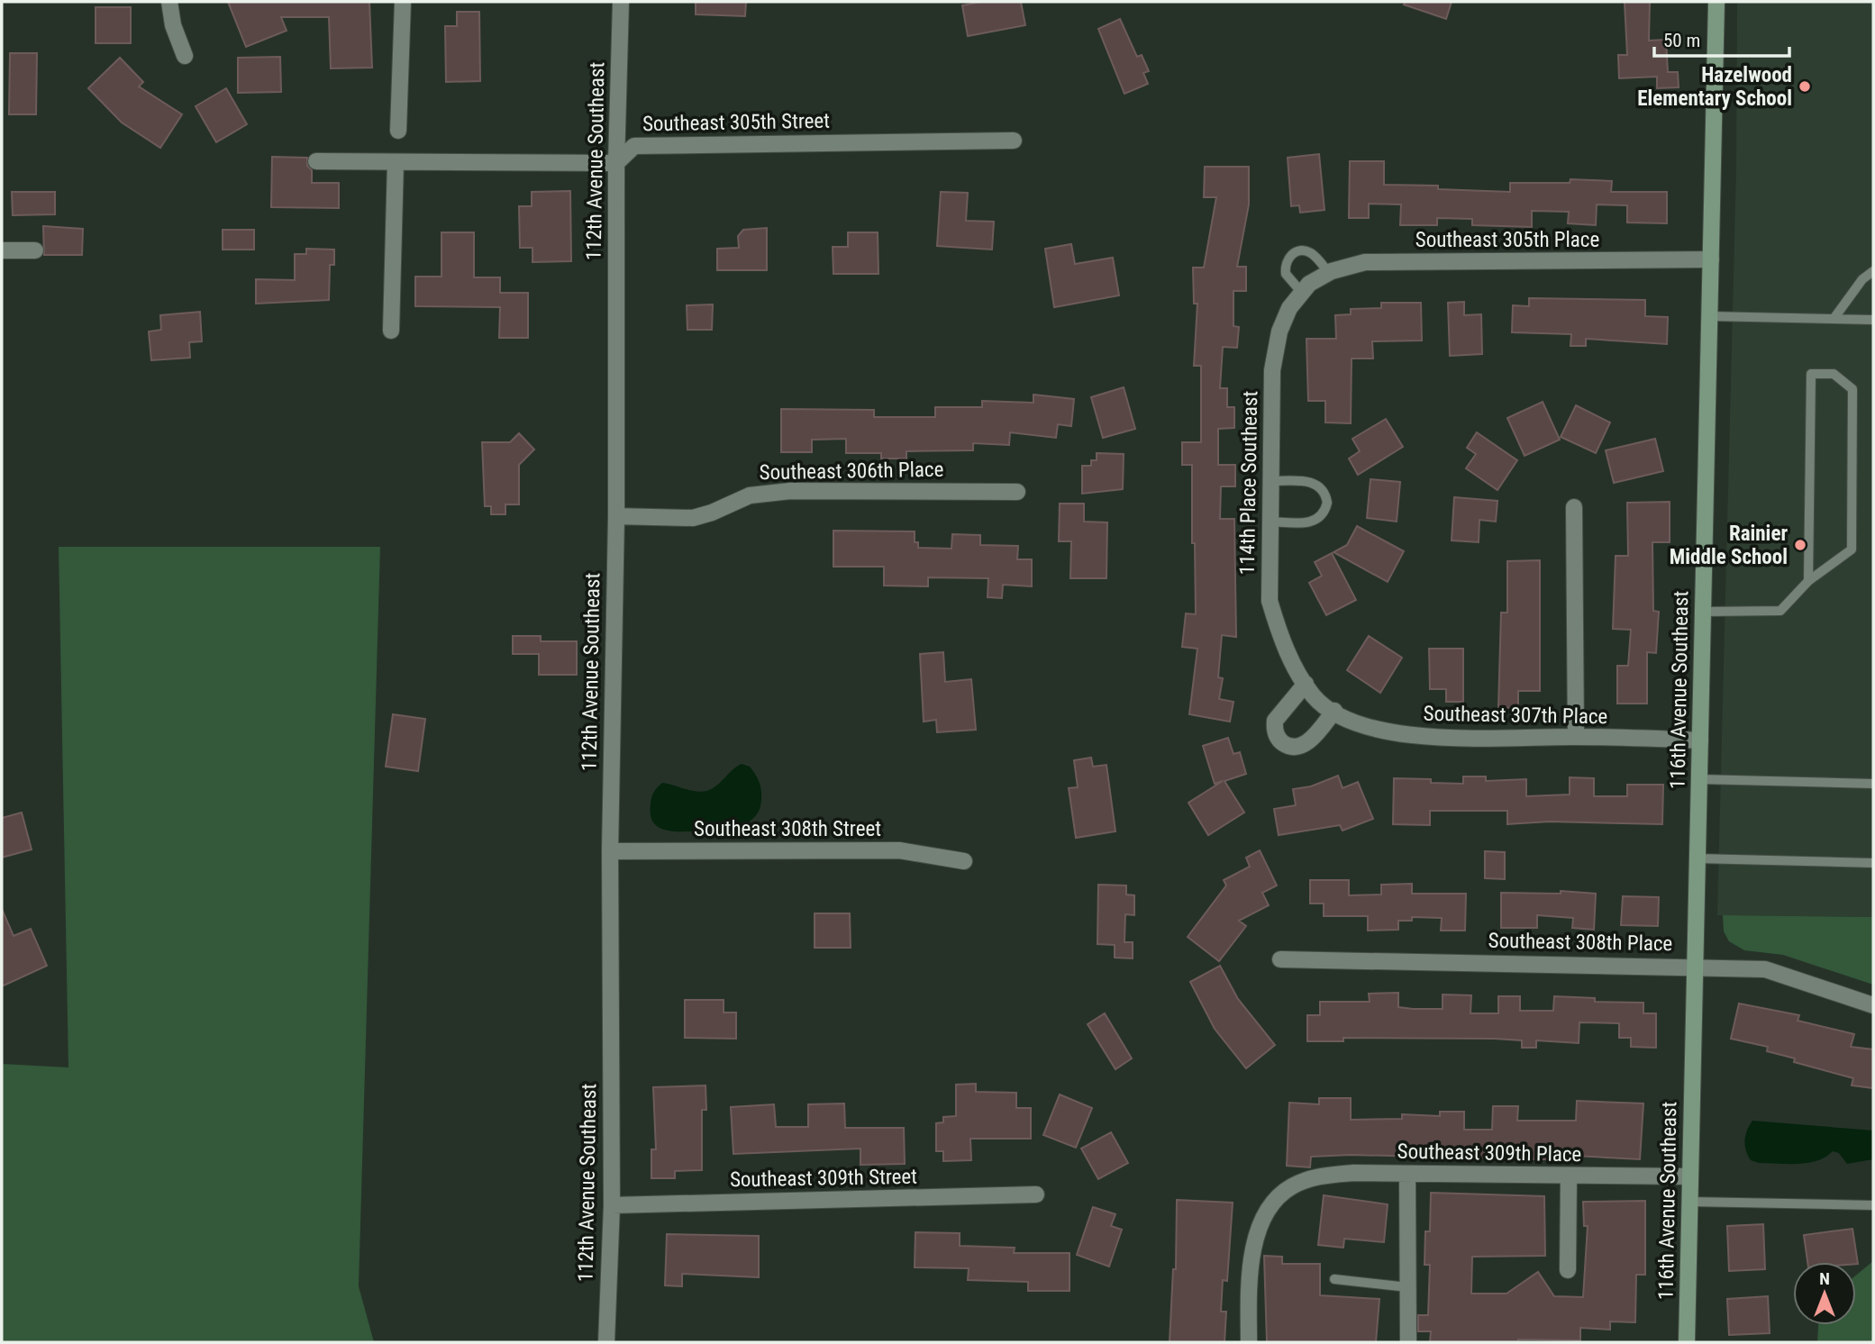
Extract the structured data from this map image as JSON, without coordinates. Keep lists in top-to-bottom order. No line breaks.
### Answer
{"streets":{"street":["Southeast 305th Street","112th Avenue Southeast","Southeast 305th Place","Southeast 306th Place","114th Place Southeast","116th Avenue Southeast","Southeast 307th Place","Southeast 308th Street","Southeast 308th Place","Southeast 309th Place","Southeast 309th Street"]},"crossings":[["Southeast 305th Street","112th Avenue Southeast"],["112th Avenue Southeast","Southeast 306th Place"],["112th Avenue Southeast","Southeast 308th Street"],["112th Avenue Southeast","Southeast 309th Street"],["Southeast 305th Place","114th Place Southeast"],["Southeast 305th Place","116th Avenue Southeast"],["114th Place Southeast","Southeast 307th Place"],["116th Avenue Southeast","Southeast 307th Place"],["116th Avenue Southeast","Southeast 308th Place"],["116th Avenue Southeast","Southeast 309th Place"]],"places":["Hazelwood Elementary School","Rainier Middle School"],"scale_bar":"50 m","north":"top"}
